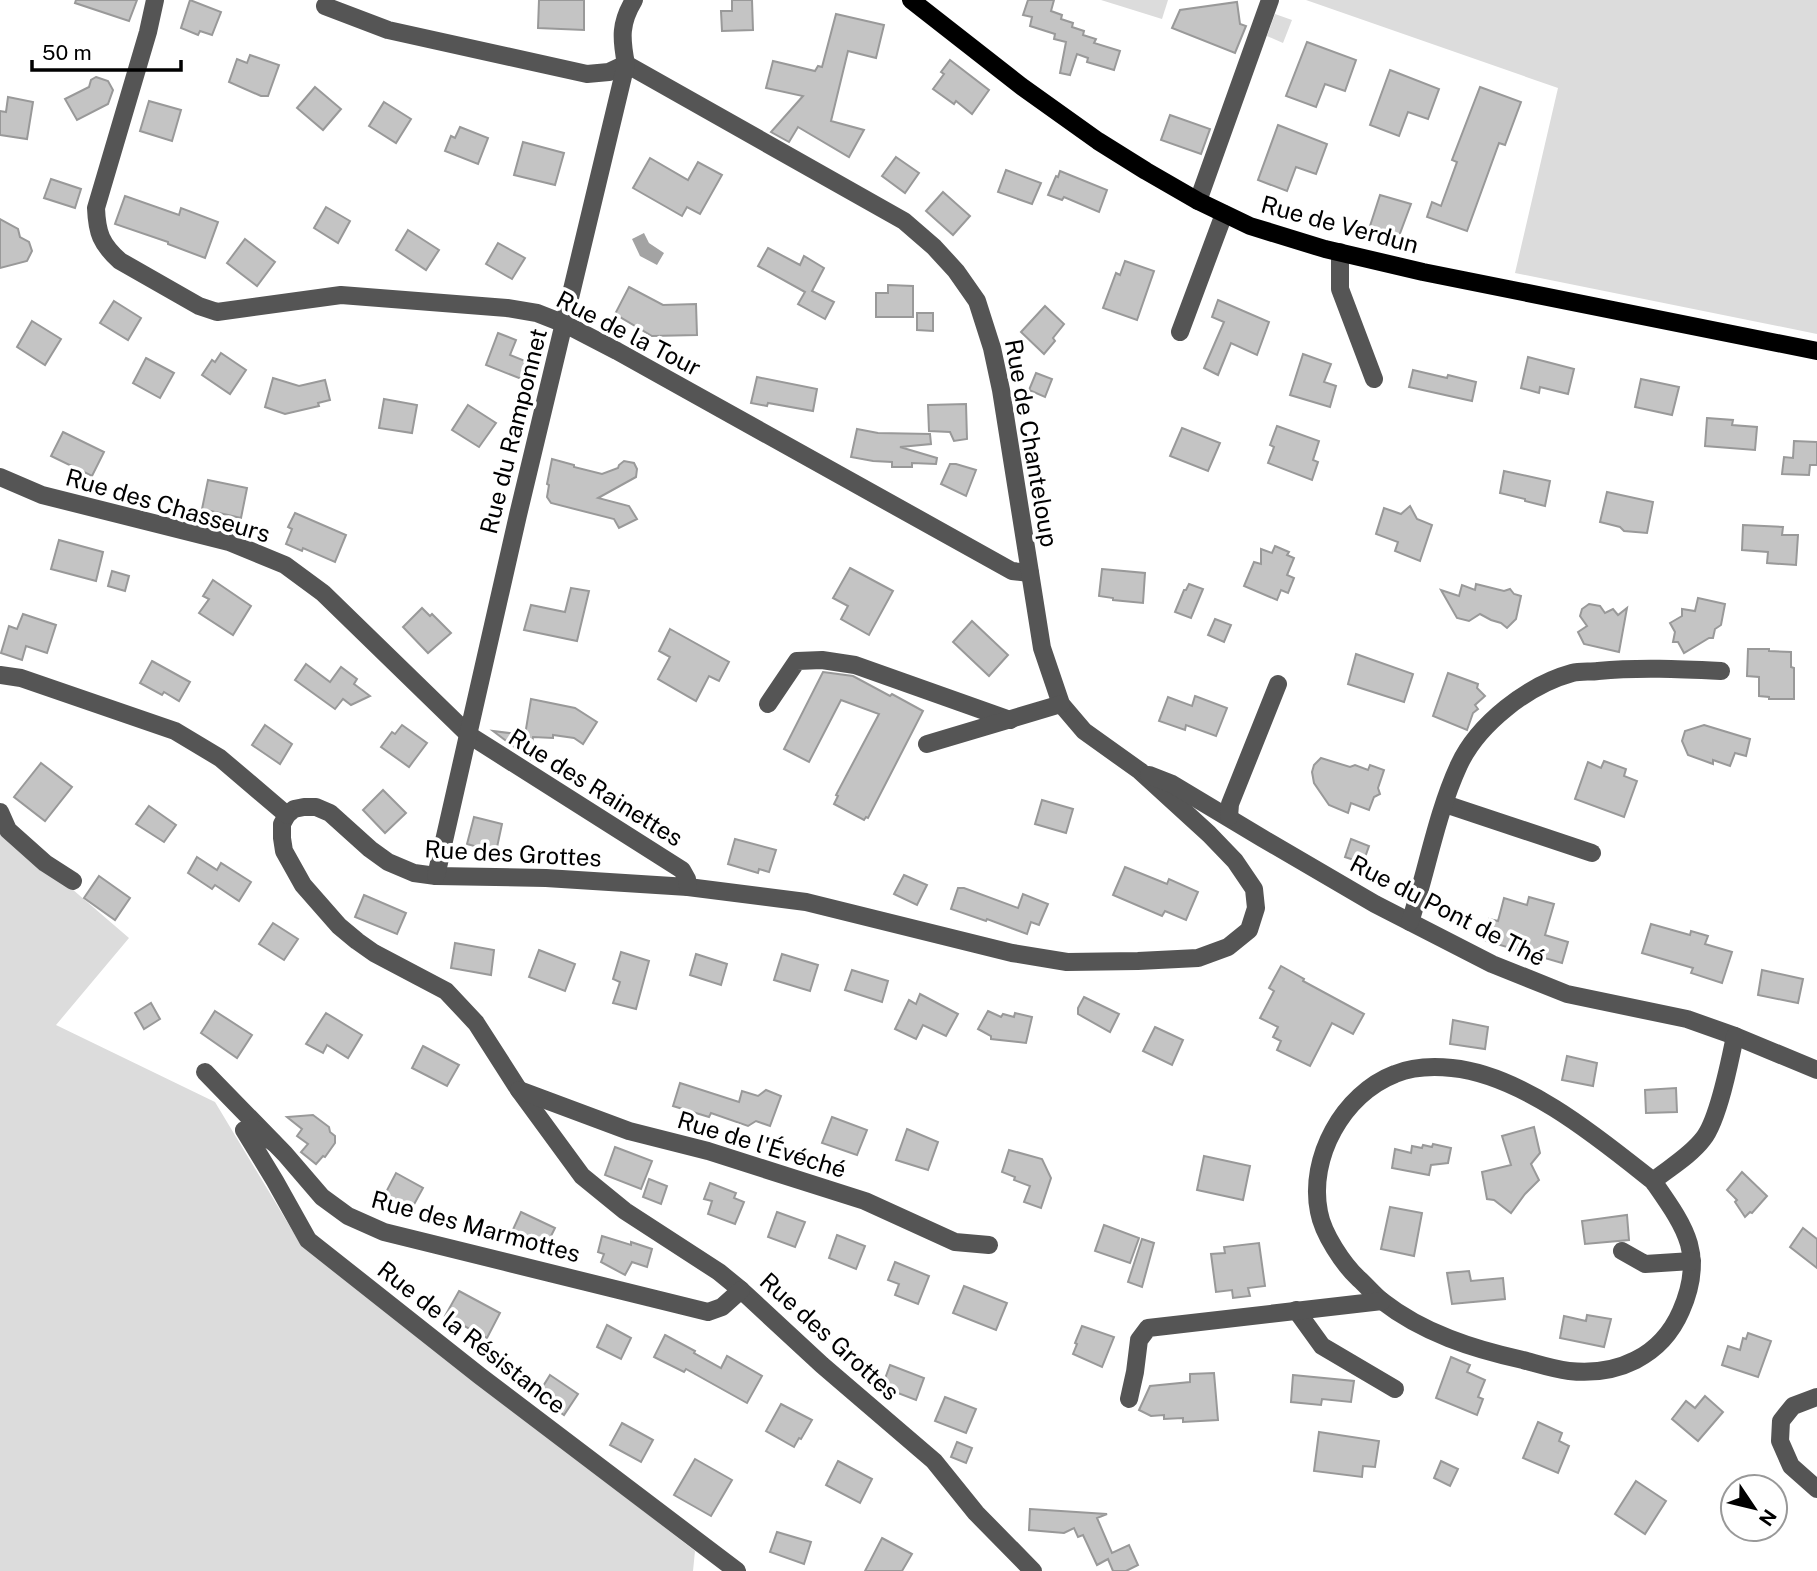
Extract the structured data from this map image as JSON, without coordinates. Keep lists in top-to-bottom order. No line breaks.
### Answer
{"streets":{"main road":["Rue de Verdun"],"street":["Rue de la Tour","Rue du Ramponnet","Rue de Chanteloup","Rue des Chasseurs","Rue des Rainettes","Rue des Grottes","Rue du Pont de Thé","Rue de l'Évéché","Rue des Marmottes","Rue de la Résistance"]},"crossings":[["Rue de la Tour","Rue du Ramponnet"],["Rue de la Tour","Rue de Chanteloup"],["Rue du Ramponnet","Rue de Chanteloup"],["Rue du Ramponnet","Rue des Chasseurs"],["Rue du Ramponnet","Rue des Rainettes"],["Rue du Ramponnet","Rue des Grottes"],["Rue de Chanteloup","Rue des Grottes"],["Rue de Chanteloup","Rue du Pont de Thé"],["Rue des Chasseurs","Rue des Rainettes"],["Rue des Rainettes","Rue des Grottes"],["Rue des Grottes","Rue du Pont de Thé"],["Rue des Grottes","Rue de l'Évéché"],["Rue des Grottes","Rue des Marmottes"],["Rue des Marmottes","Rue de la Résistance"]],"scale_bar":"50 m","north":"bottom right"}
